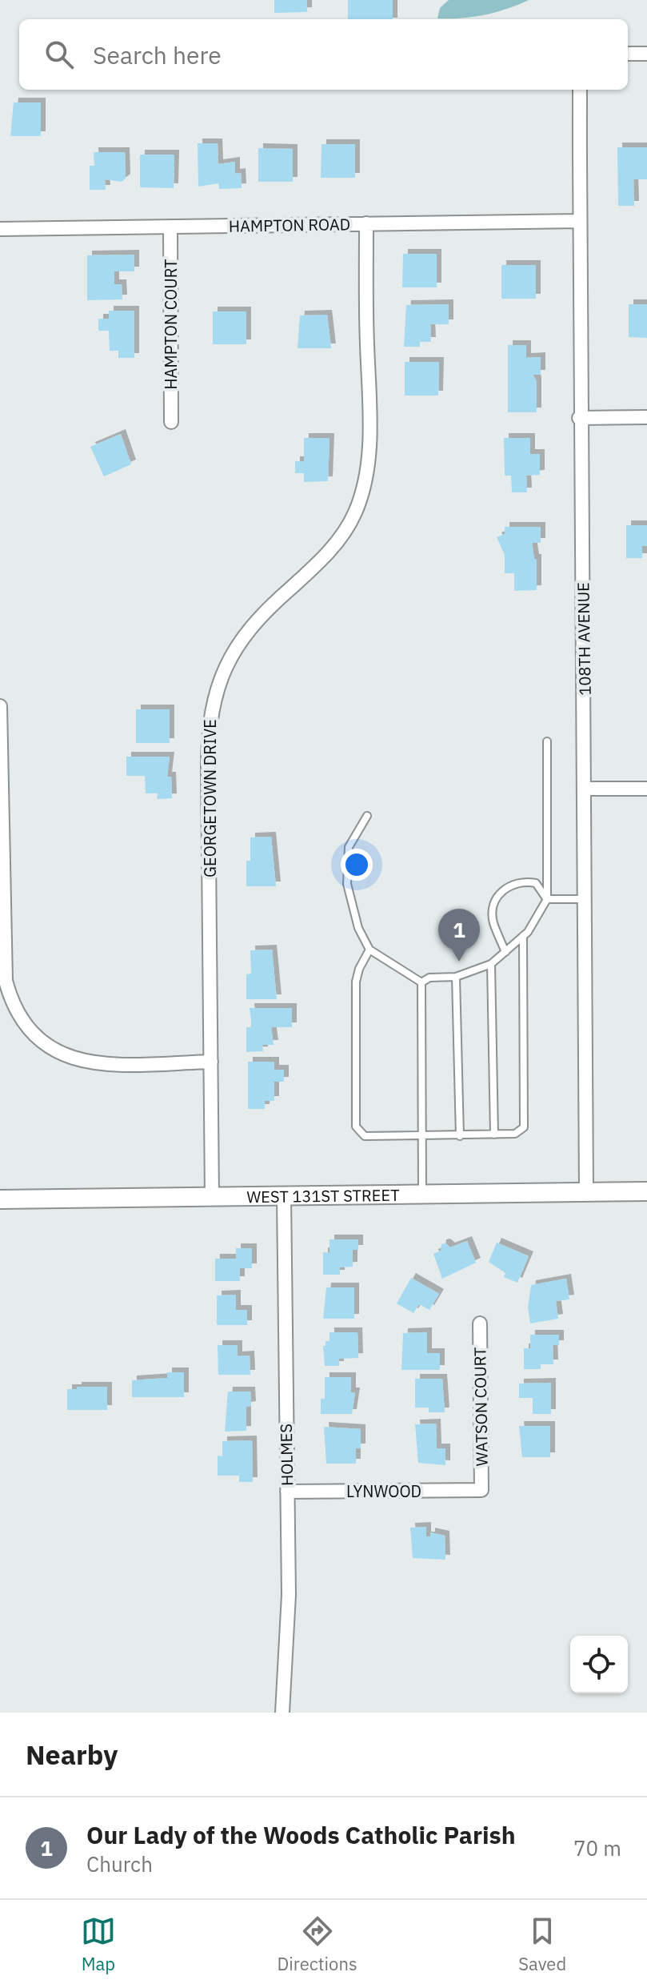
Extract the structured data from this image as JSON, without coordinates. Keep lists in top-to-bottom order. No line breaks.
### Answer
{"streets":{"street":["HAMPTON ROAD","HAMPTON COURT","108TH AVENUE","GEORGETOWN DRIVE","WEST 131ST STREET","WATSON COURT","HOLMES","LYNWOOD"]},"crossings":[["HAMPTON ROAD","HAMPTON COURT"],["HAMPTON ROAD","108TH AVENUE"],["HAMPTON ROAD","GEORGETOWN DRIVE"],["108TH AVENUE","WEST 131ST STREET"],["GEORGETOWN DRIVE","WEST 131ST STREET"],["WEST 131ST STREET","HOLMES"],["WATSON COURT","LYNWOOD"],["HOLMES","LYNWOOD"]],"page":{"search":"Search here","pins":"1","heading":"Nearby","list":[{"mark":"1","name":"Our Lady of the Woods Catholic Parish","note":"Church","value":"70 m"}],"nav":["Map","Directions","Saved"]}}
